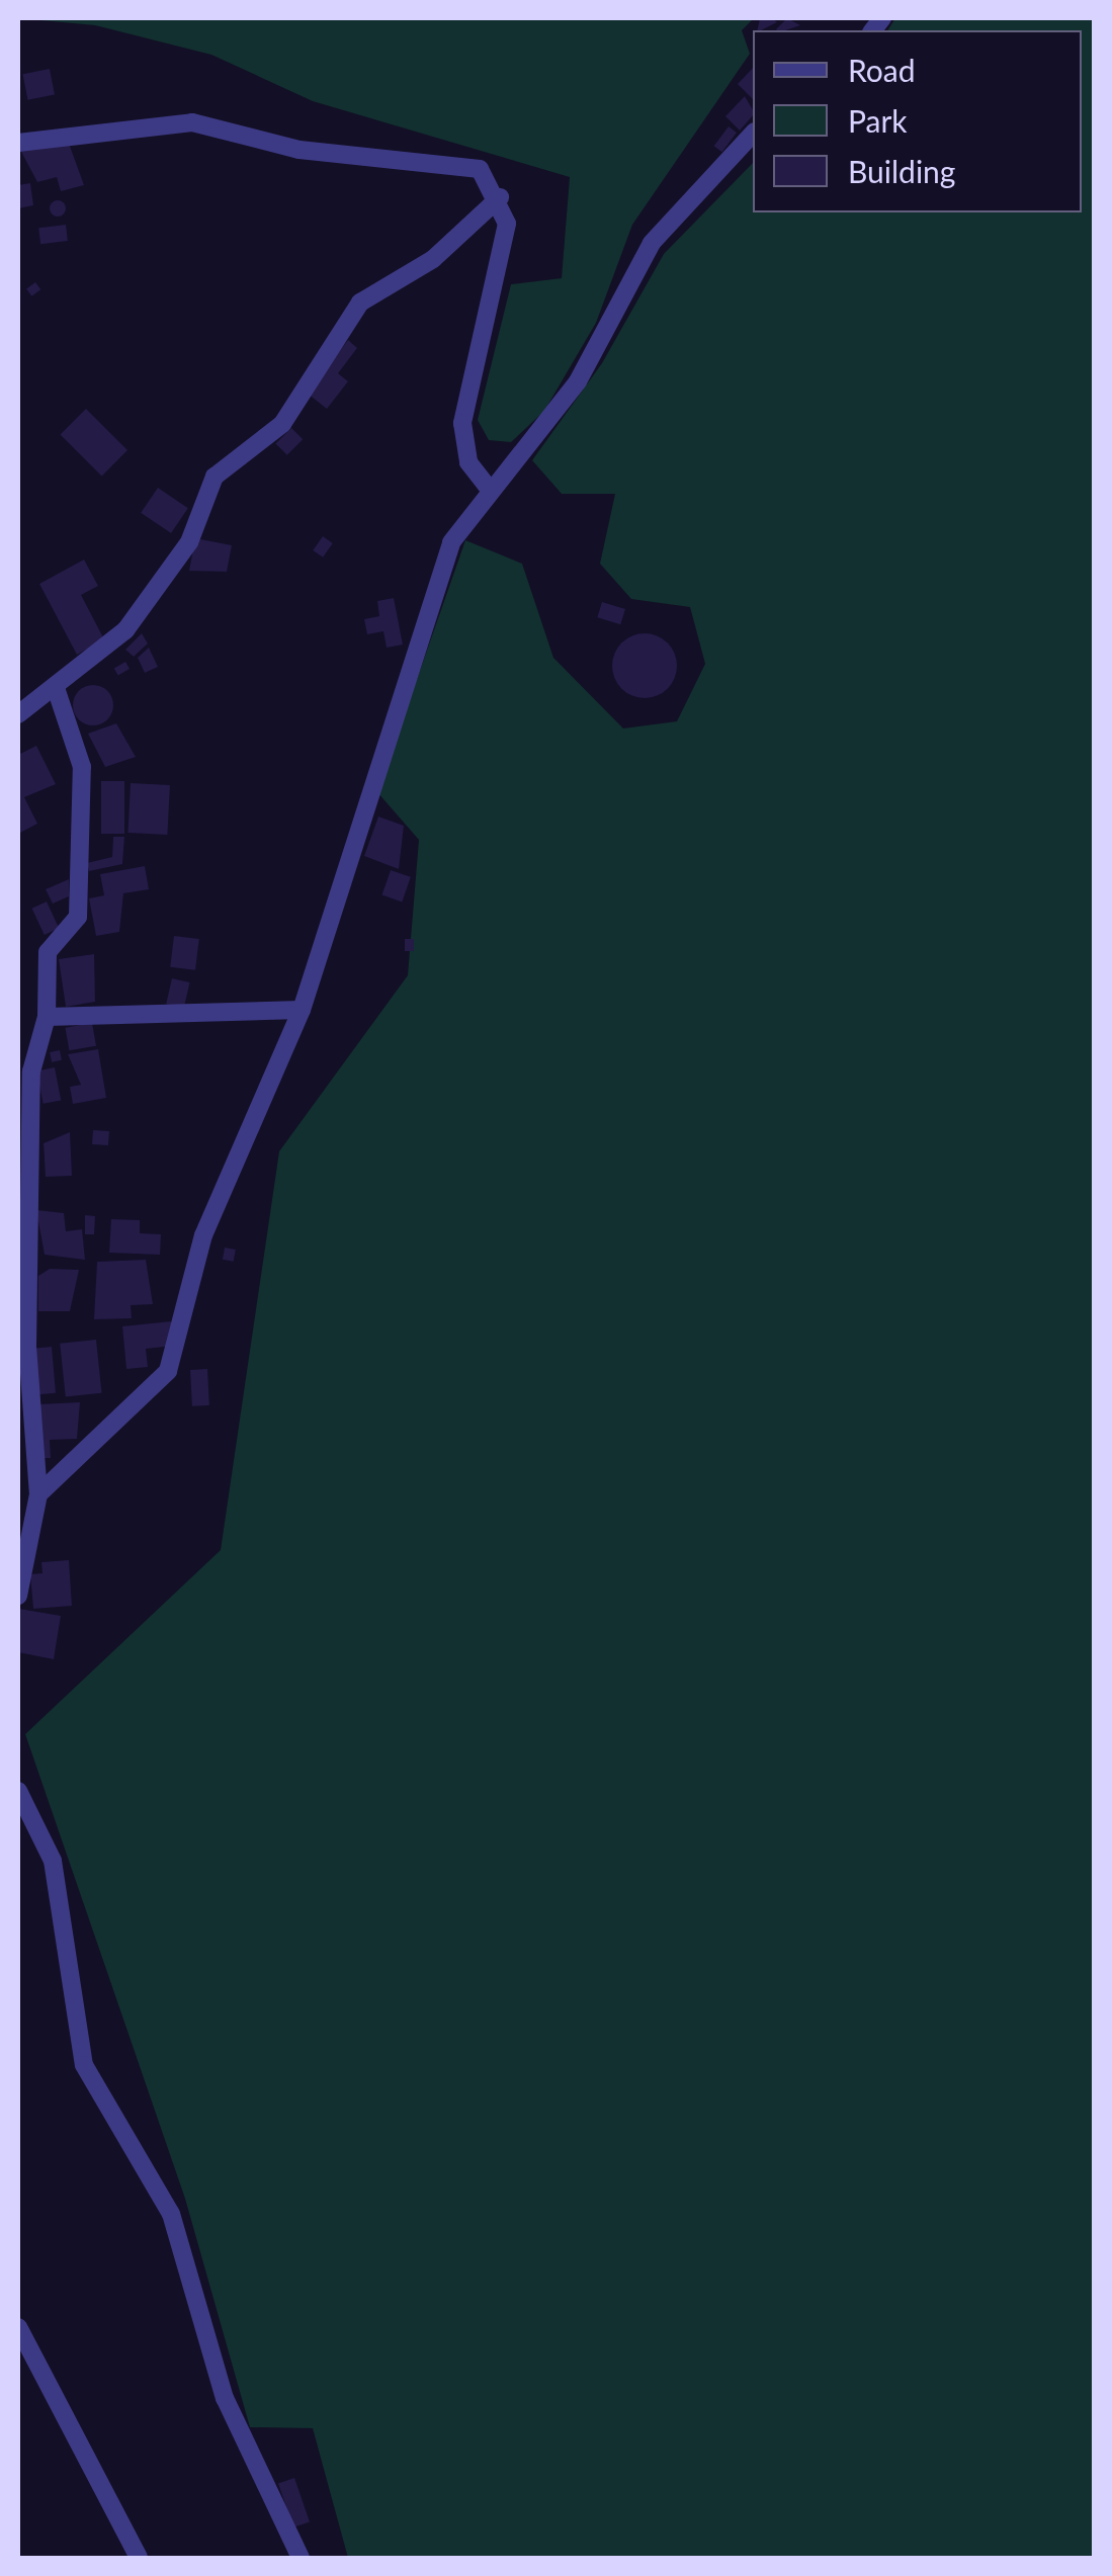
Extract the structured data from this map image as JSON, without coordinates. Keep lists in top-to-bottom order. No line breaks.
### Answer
{"legend":["Road","Park","Building"]}
